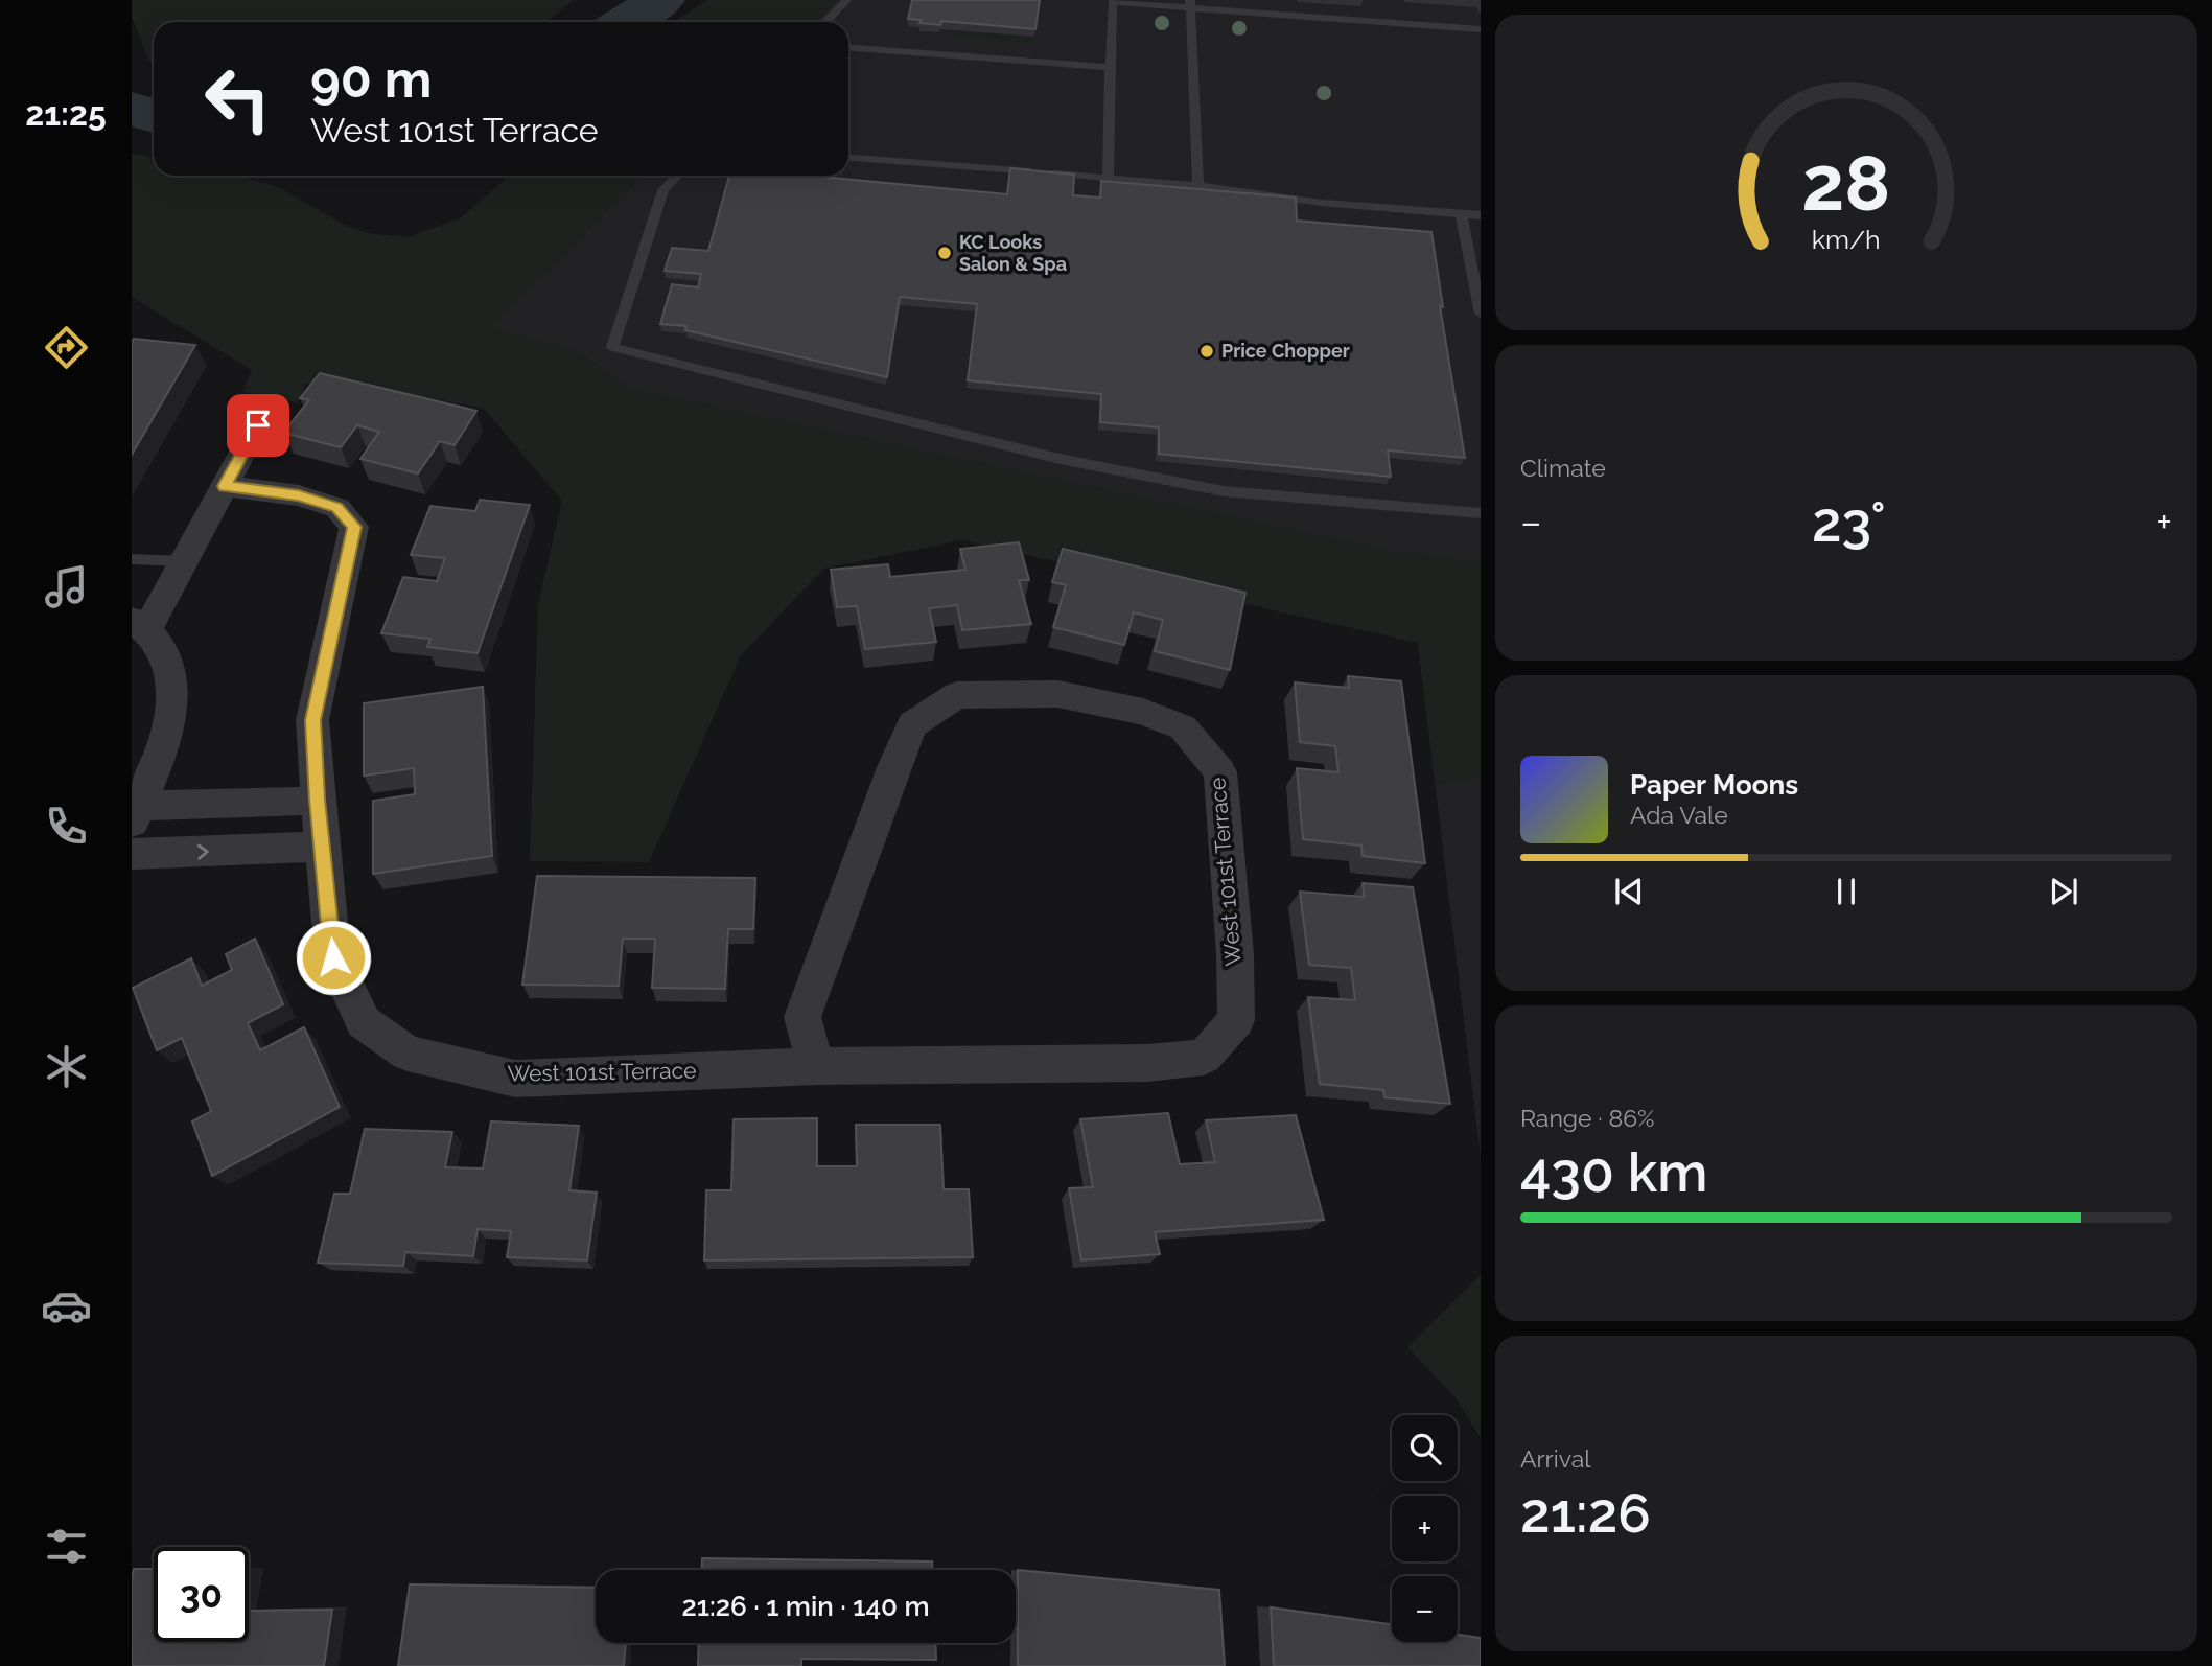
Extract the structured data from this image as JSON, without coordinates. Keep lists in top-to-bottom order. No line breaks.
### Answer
{"streets":{"street":["West 101st Terrace"]},"places":["KC Looks Salon & Spa","Price Chopper"],"page":{"tabs":"21:25","turn":["90 m","West 101st Terrace"],"tile":["Climate",["Range · 86%","430 km"],["Arrival","21:26"]],"heat":["−","23°","+"],"song":["Paper Moons","Ada Vale"],"map_buttons":["+","−"],"limit":"30","trip":"21:26 · 1 min · 140 m","gauge":["28","km/h"]}}
